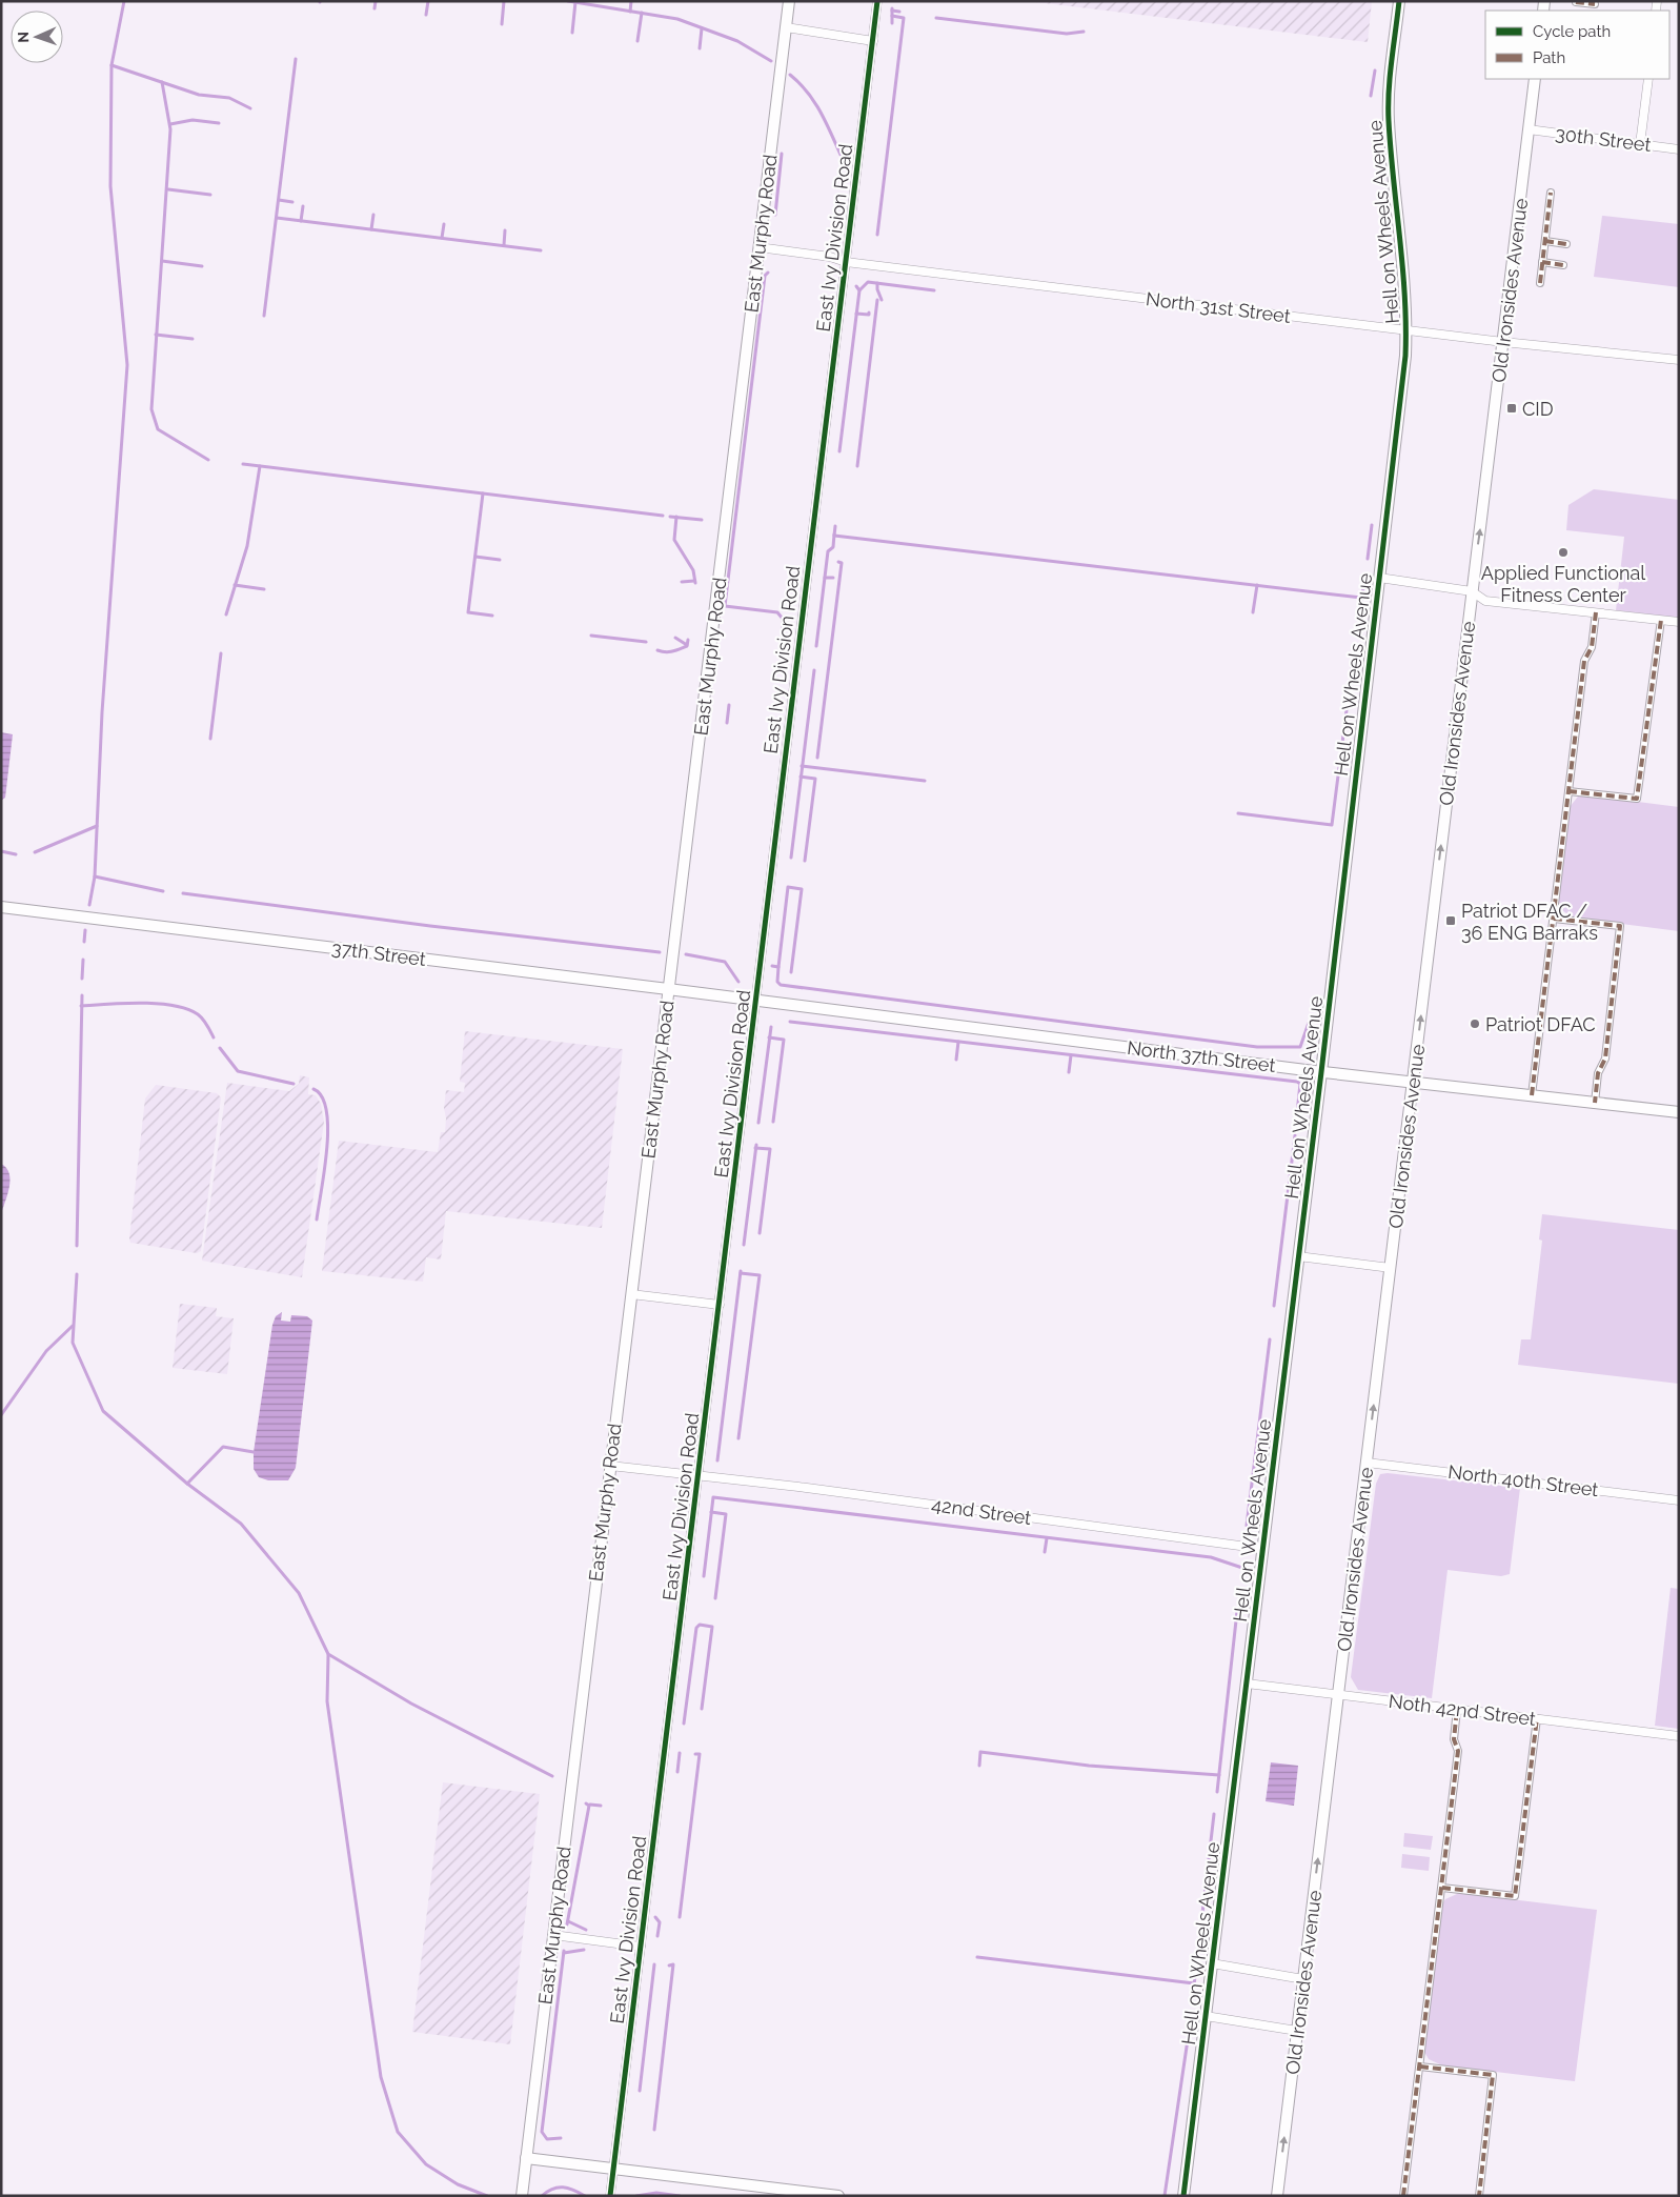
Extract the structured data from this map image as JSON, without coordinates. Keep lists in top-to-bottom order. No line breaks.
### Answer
{"streets":{"street":["30th Street","Hell on Wheels Avenue","East Murphy Road","East Ivy Division Road","Old Ironsides Avenue","North 31st Street","37th Street","North 37th Street","North 40th Street","42nd Street","Noth 42nd Street"]},"crossings":[["30th Street","Old Ironsides Avenue"],["Hell on Wheels Avenue","North 31st Street"],["Hell on Wheels Avenue","North 37th Street"],["Hell on Wheels Avenue","42nd Street"],["Hell on Wheels Avenue","Noth 42nd Street"],["East Murphy Road","North 31st Street"],["East Murphy Road","37th Street"],["East Murphy Road","42nd Street"],["East Ivy Division Road","North 31st Street"],["East Ivy Division Road","37th Street"],["East Ivy Division Road","North 37th Street"],["East Ivy Division Road","42nd Street"],["Old Ironsides Avenue","North 31st Street"],["Old Ironsides Avenue","North 37th Street"],["Old Ironsides Avenue","North 40th Street"],["Old Ironsides Avenue","Noth 42nd Street"],["37th Street","North 37th Street"]],"one_way":["Old Ironsides Avenue"],"places":{"transit":["CID","Patriot DFAC / 36 ENG Barraks"],"other":["Applied Functional Fitness Center","Patriot DFAC"]},"legend":["Cycle path","Path"],"north":"left"}
